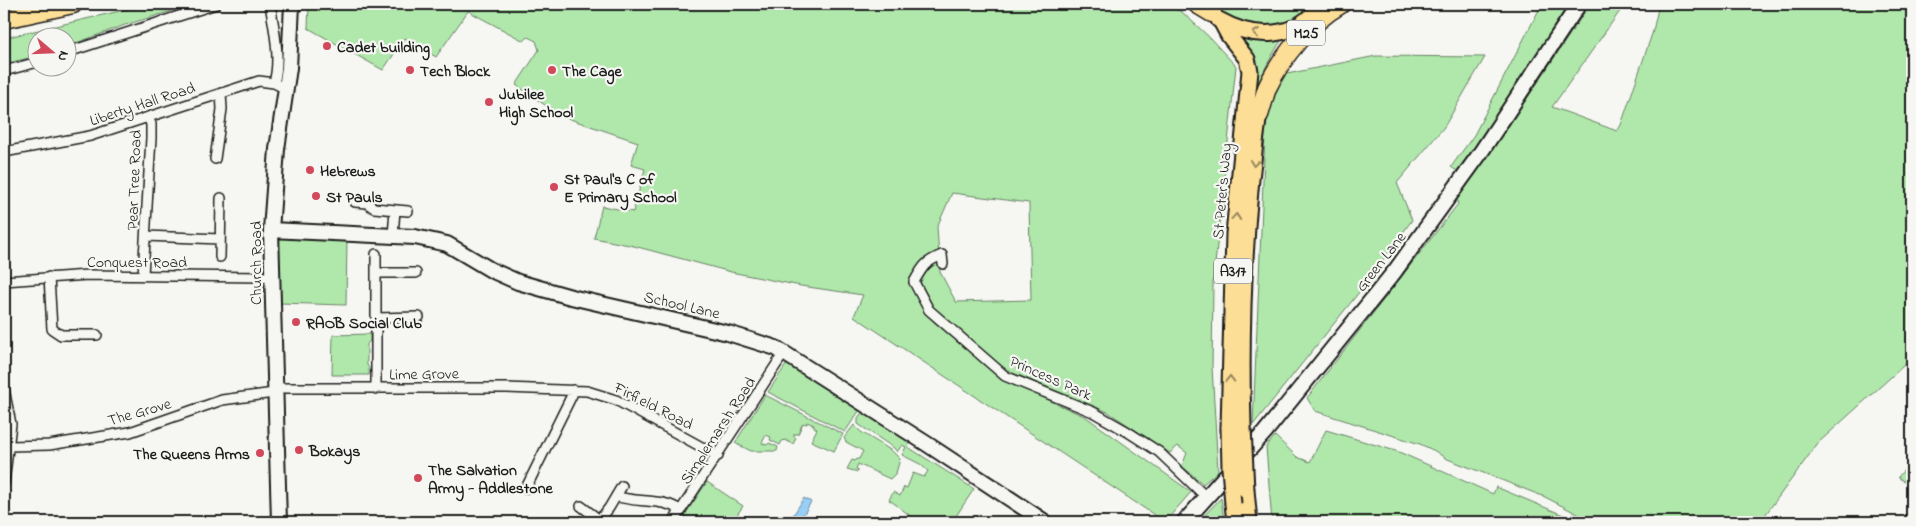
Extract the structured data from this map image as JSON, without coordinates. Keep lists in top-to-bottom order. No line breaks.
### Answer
{"streets":{"highway":["M25"],"main road":["St Peter's Way","A317"],"street":["Liberty Hall Road","Pear Tree Road","Conquest Road","Green Lane","Church Road","School Lane","Lime Grove","Princess Park","Firfield Road","The Grove","Simplemarsh Road"]},"crossings":[["M25","St Peter's Way"],["Liberty Hall Road","Pear Tree Road"],["Liberty Hall Road","Church Road"],["Pear Tree Road","Conquest Road"],["Conquest Road","Church Road"],["Green Lane","Princess Park"],["Church Road","School Lane"],["Church Road","Lime Grove"],["Church Road","The Grove"],["School Lane","Simplemarsh Road"],["Lime Grove","Firfield Road"],["Lime Grove","The Grove"],["Firfield Road","Simplemarsh Road"]],"places":["Cadet building","Tech Block","The Cage","Jubilee High School","Hebrews","St Paul's C of E Primary School","St Pauls","RAOB Social Club","Bokays","The Queens Arms","The Salvation Army - Addlestone"],"north":"right"}
